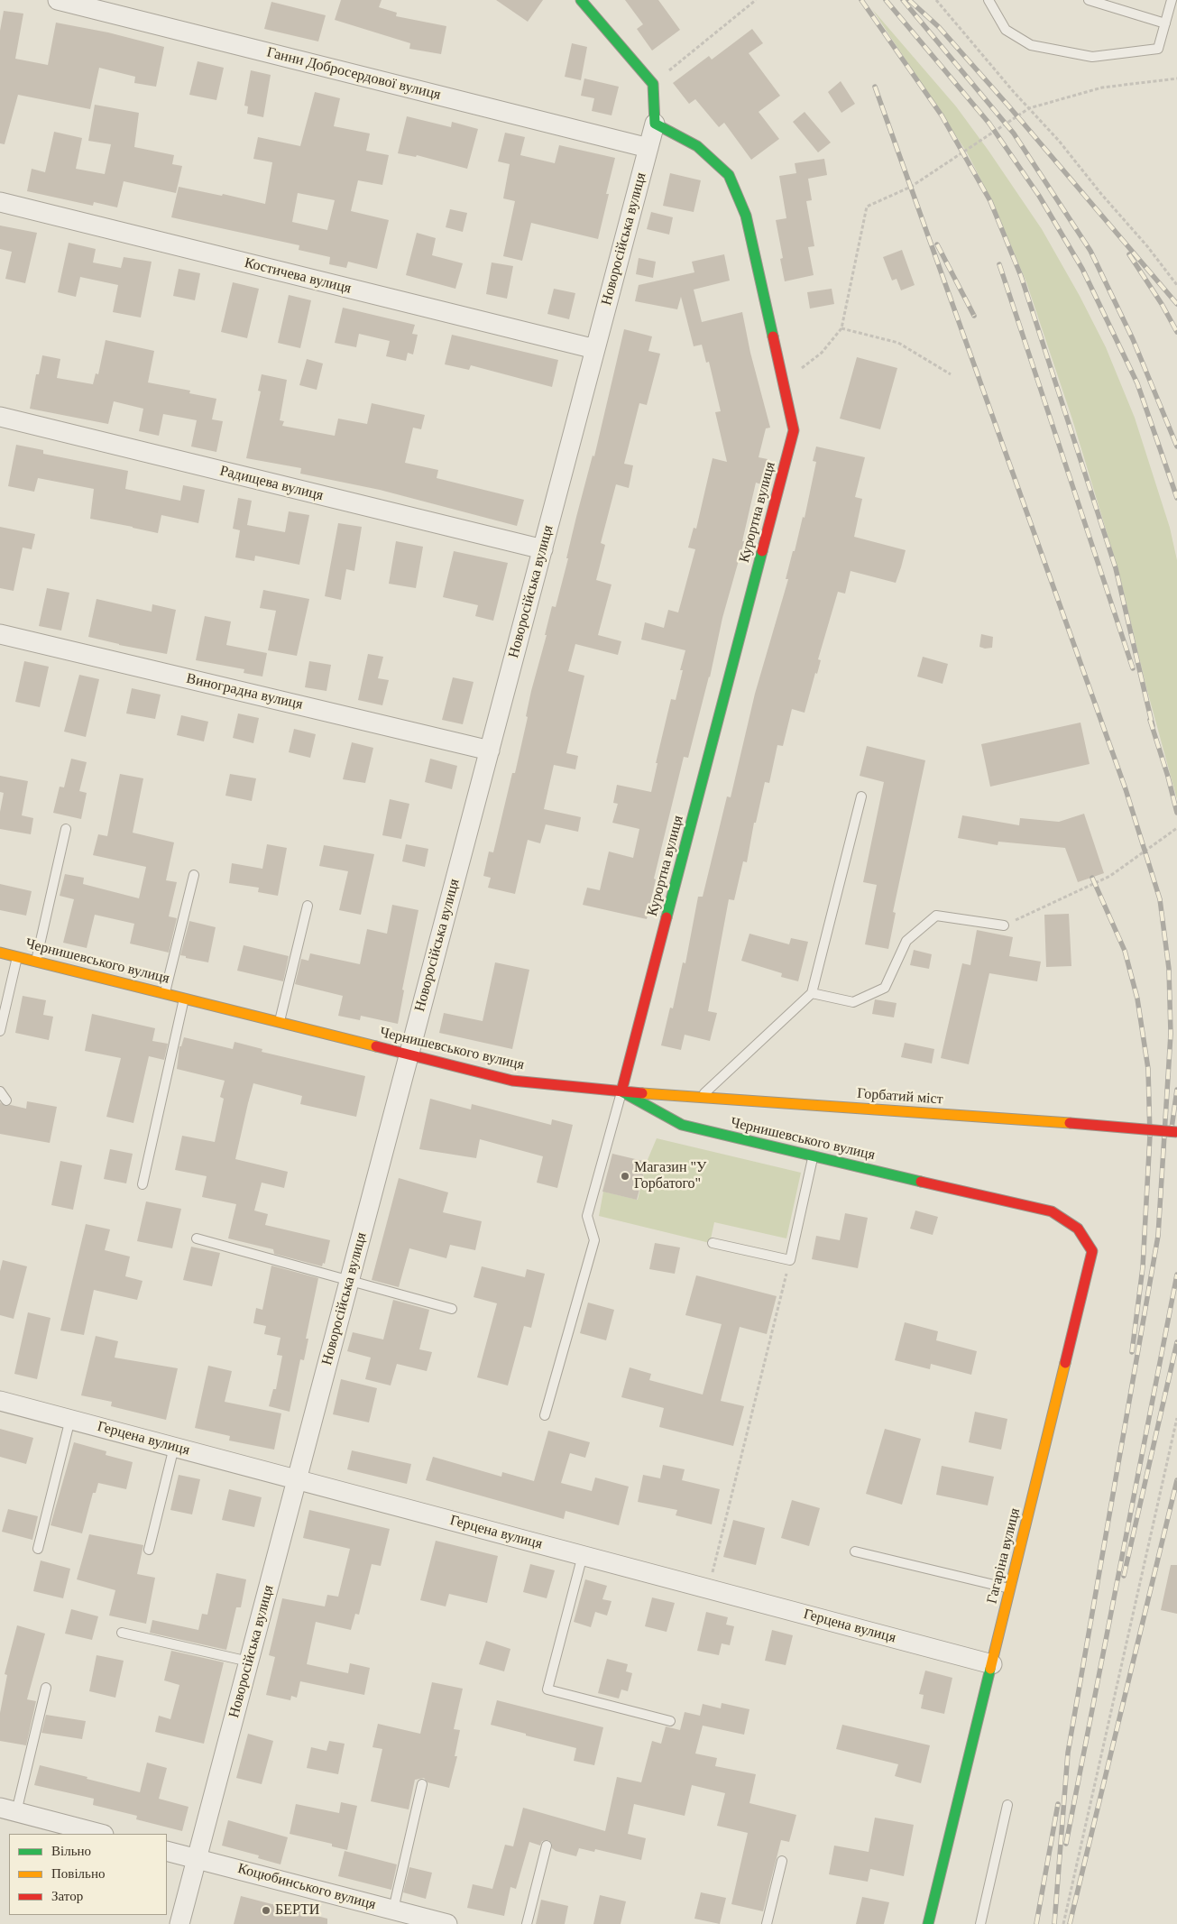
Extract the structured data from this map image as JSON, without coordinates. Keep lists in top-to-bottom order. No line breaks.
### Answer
{"streets":{"street":["Ганни Добросердової вулиця","Новоросійська вулиця","Костичева вулиця","Радищева вулиця","Курортна вулиця","Виноградна вулиця","Чернишевського вулиця","Горбатий міст","Герцена вулиця","Гагаріна вулиця","Коцюбинського вулиця"]},"crossings":[["Ганни Добросердової вулиця","Новоросійська вулиця"],["Новоросійська вулиця","Костичева вулиця"],["Новоросійська вулиця","Радищева вулиця"],["Новоросійська вулиця","Курортна вулиця"],["Новоросійська вулиця","Виноградна вулиця"],["Новоросійська вулиця","Чернишевського вулиця"],["Новоросійська вулиця","Герцена вулиця"],["Новоросійська вулиця","Коцюбинського вулиця"],["Курортна вулиця","Чернишевського вулиця"],["Курортна вулиця","Горбатий міст"],["Чернишевського вулиця","Горбатий міст"],["Чернишевського вулиця","Гагаріна вулиця"],["Герцена вулиця","Гагаріна вулиця"]],"places":["Магазин \"У Горбатого\"","БЕРТИ"],"legend":["Вільно","Повільно","Затор"]}
